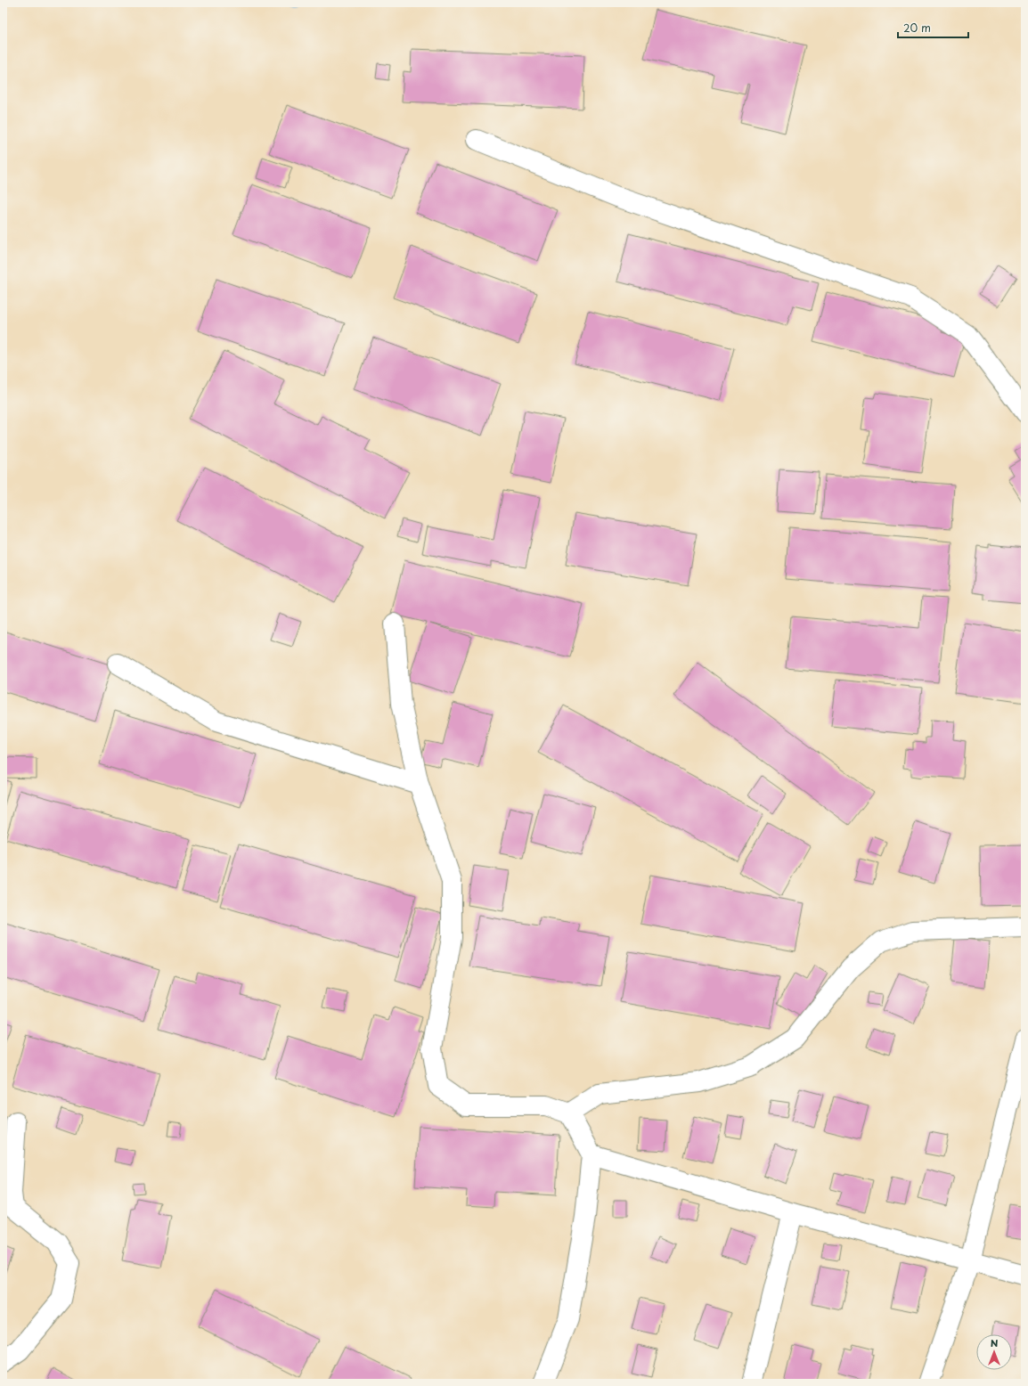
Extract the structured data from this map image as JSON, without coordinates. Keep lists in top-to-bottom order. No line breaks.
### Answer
{"scale_bar":"20 m","north":"top"}
